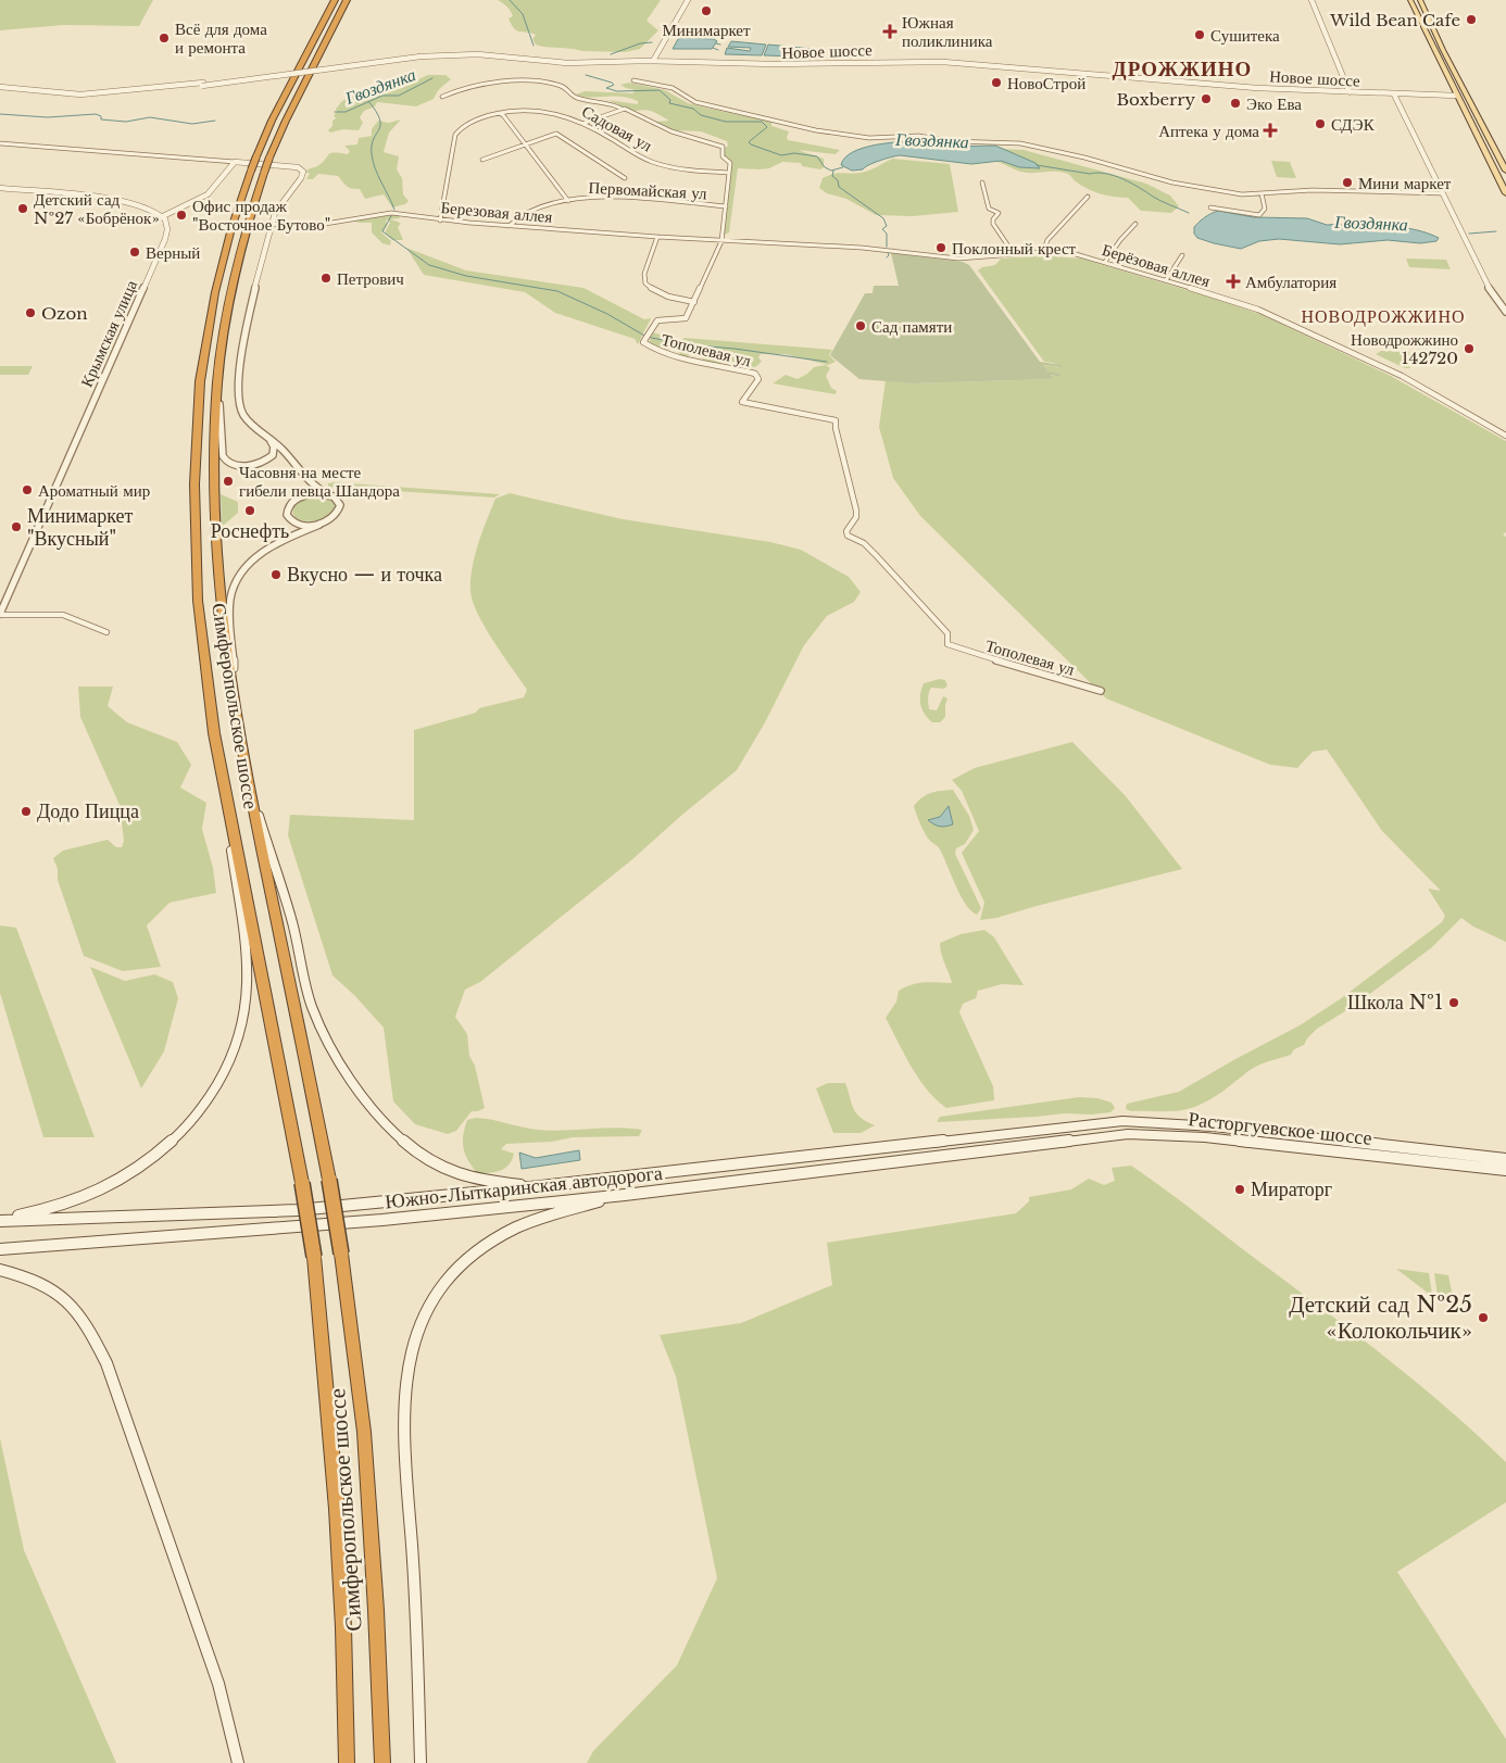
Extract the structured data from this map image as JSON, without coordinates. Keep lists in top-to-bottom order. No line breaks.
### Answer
{"streets":{"highway":["Симферопольское шоссе"],"main road":["Расторгуевское шоссе","Южно-Лыткаринская автодорога"],"street":["Новое шоссе","Садовая ул","Первомайская ул","Березовая аллея","Берёзовая аллея","Крымская улица","Тополевая ул"]},"crossings":[["Садовая ул","Березовая аллея"],["Садовая ул","Тополевая ул"],["Первомайская ул","Березовая аллея"],["Первомайская ул","Тополевая ул"],["Березовая аллея","Берёзовая аллея"],["Березовая аллея","Тополевая ул"],["Расторгуевское шоссе","Южно-Лыткаринская автодорога"]],"districts":["ДРОЖЖИНО","НОВОДРОЖЖИНО"],"water":["Гвоздянка"],"places":{"other":["Минимаркет","Wild Bean Cafe","Сушитека","Всё для дома и ремонта","НовоСтрой","Boxberry","Эко Ева","СДЭК","Мини маркет","Детский сад №27 «Бобрёнок»","Офис продаж \"Восточное Бутово\"","Поклонный крест","Верный","Петрович","Ozon","Сад памяти","Новодрожжино 142720","Часовня на месте гибели певца Шандора","Ароматный мир","Роснефть","Минимаркет \"Вкусный\"","Вкусно — и точка","Додо Пицца","Школа №1","Мираторг","Детский сад №25 «Колокольчик»"],"health":["Южная поликлиника","Аптека у дома","Амбулатория"]}}
